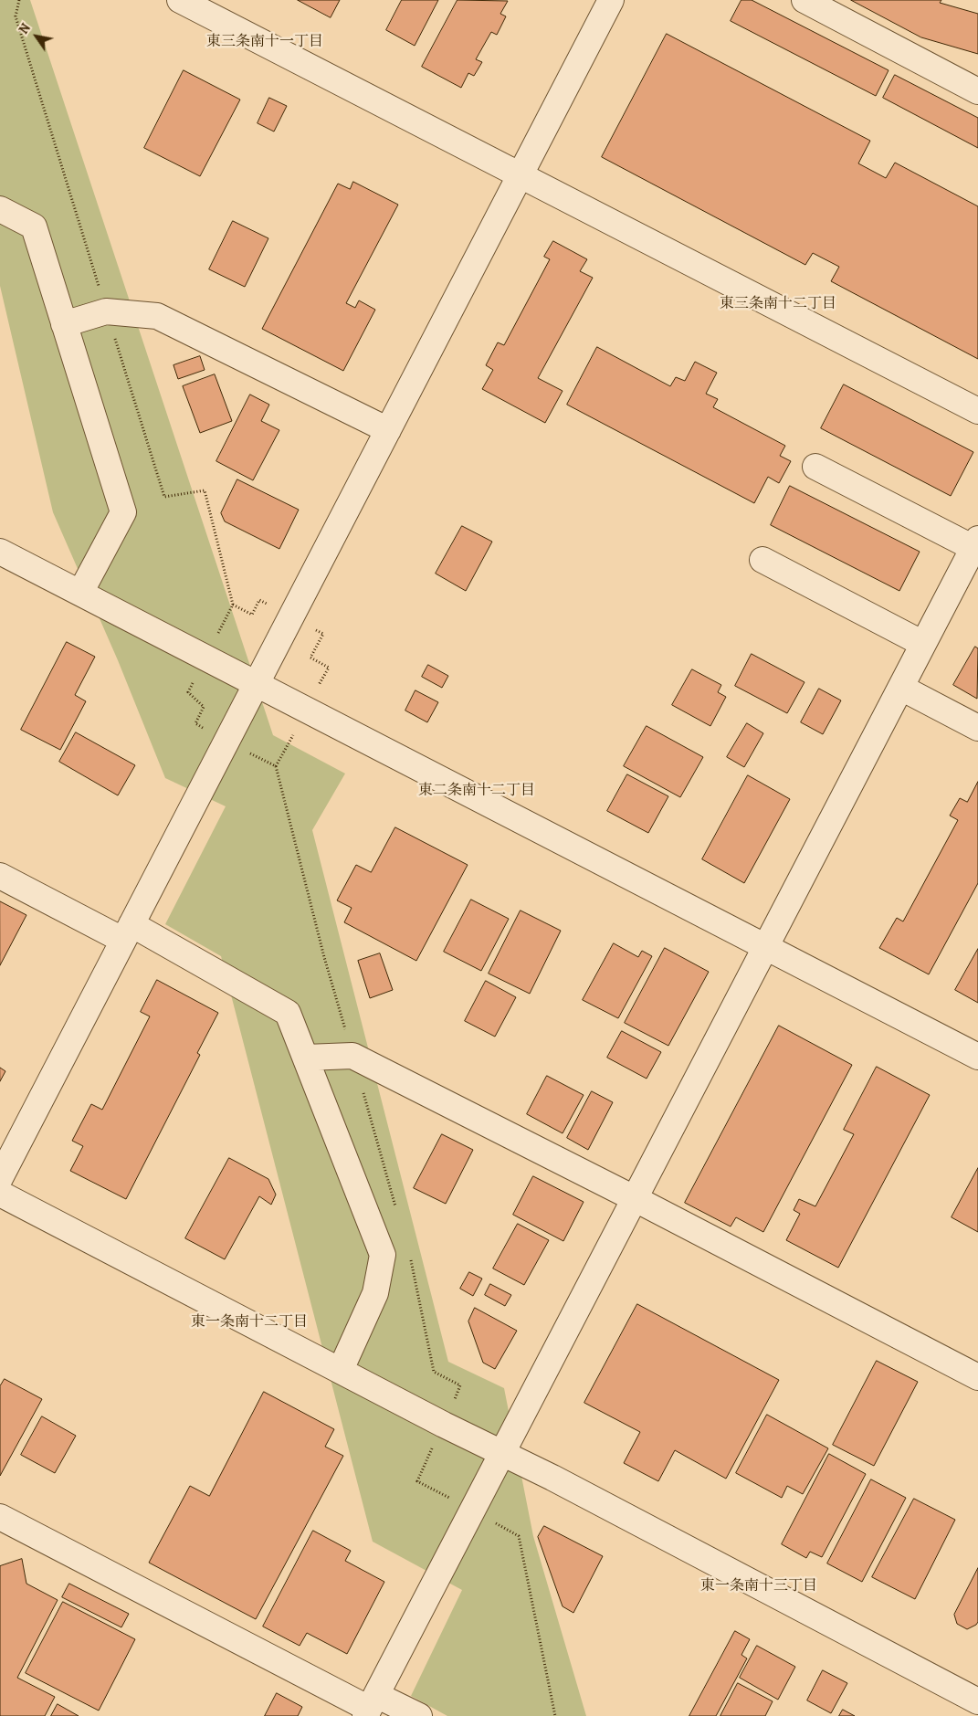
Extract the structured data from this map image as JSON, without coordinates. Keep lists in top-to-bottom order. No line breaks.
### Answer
{"districts":["東三条南十一丁目","東三条南十二丁目","東二条南十二丁目","東一条南十二丁目","東一条南十三丁目"],"north":"top left"}
